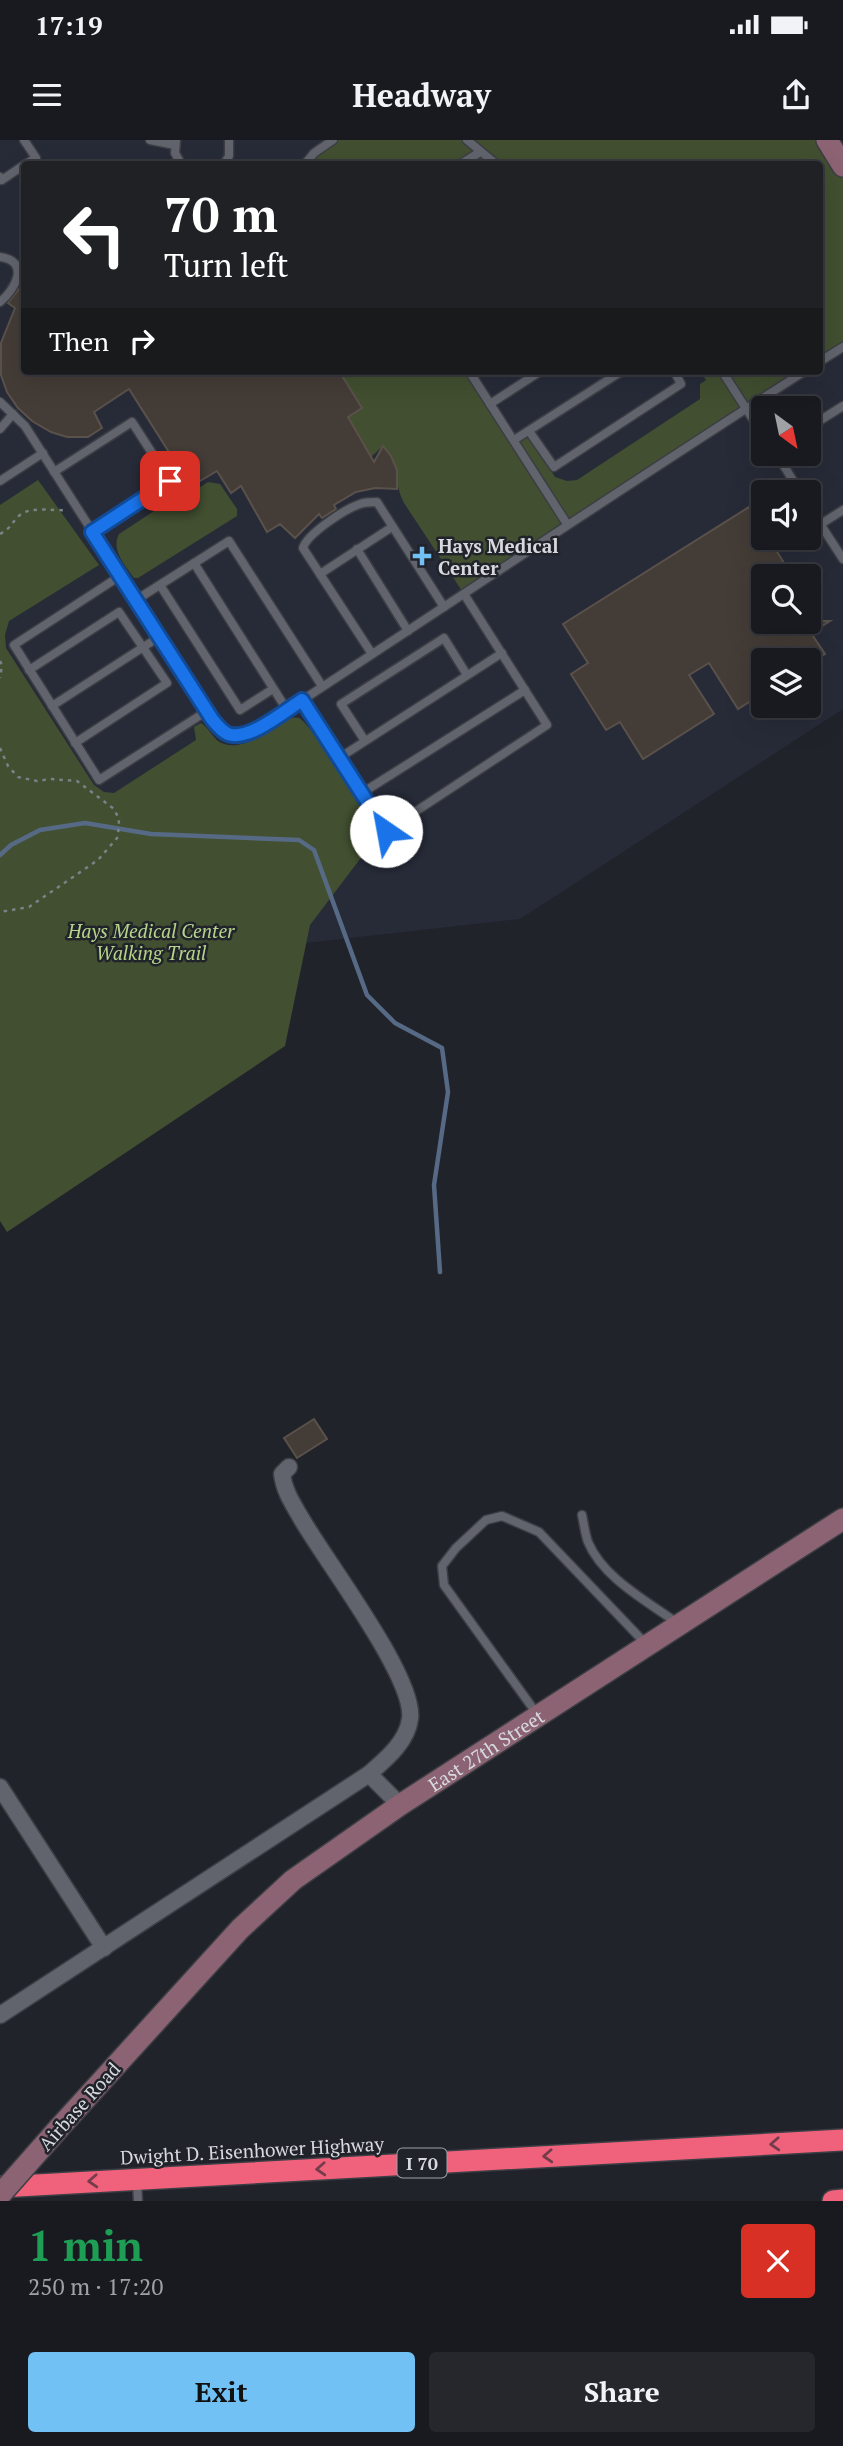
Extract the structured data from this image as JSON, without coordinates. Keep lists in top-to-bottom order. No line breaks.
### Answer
{"streets":{"highway":["Dwight D. Eisenhower Highway","I 70"],"main road":["East 27th Street","Airbase Road"]},"crossings":[["East 27th Street","Airbase Road"]],"one_way":["Dwight D. Eisenhower Highway"],"parks":["Hays Medical Center Walking Trail"],"places":{"health":["Hays Medical Center"]},"north":"bottom right","page":{"status":"17:19","header":"Headway","turn":["70 m","Turn left"],"then":"Then","heading":["1 min","250 m · 17:20"],"buttons":["Exit","Share"]}}
